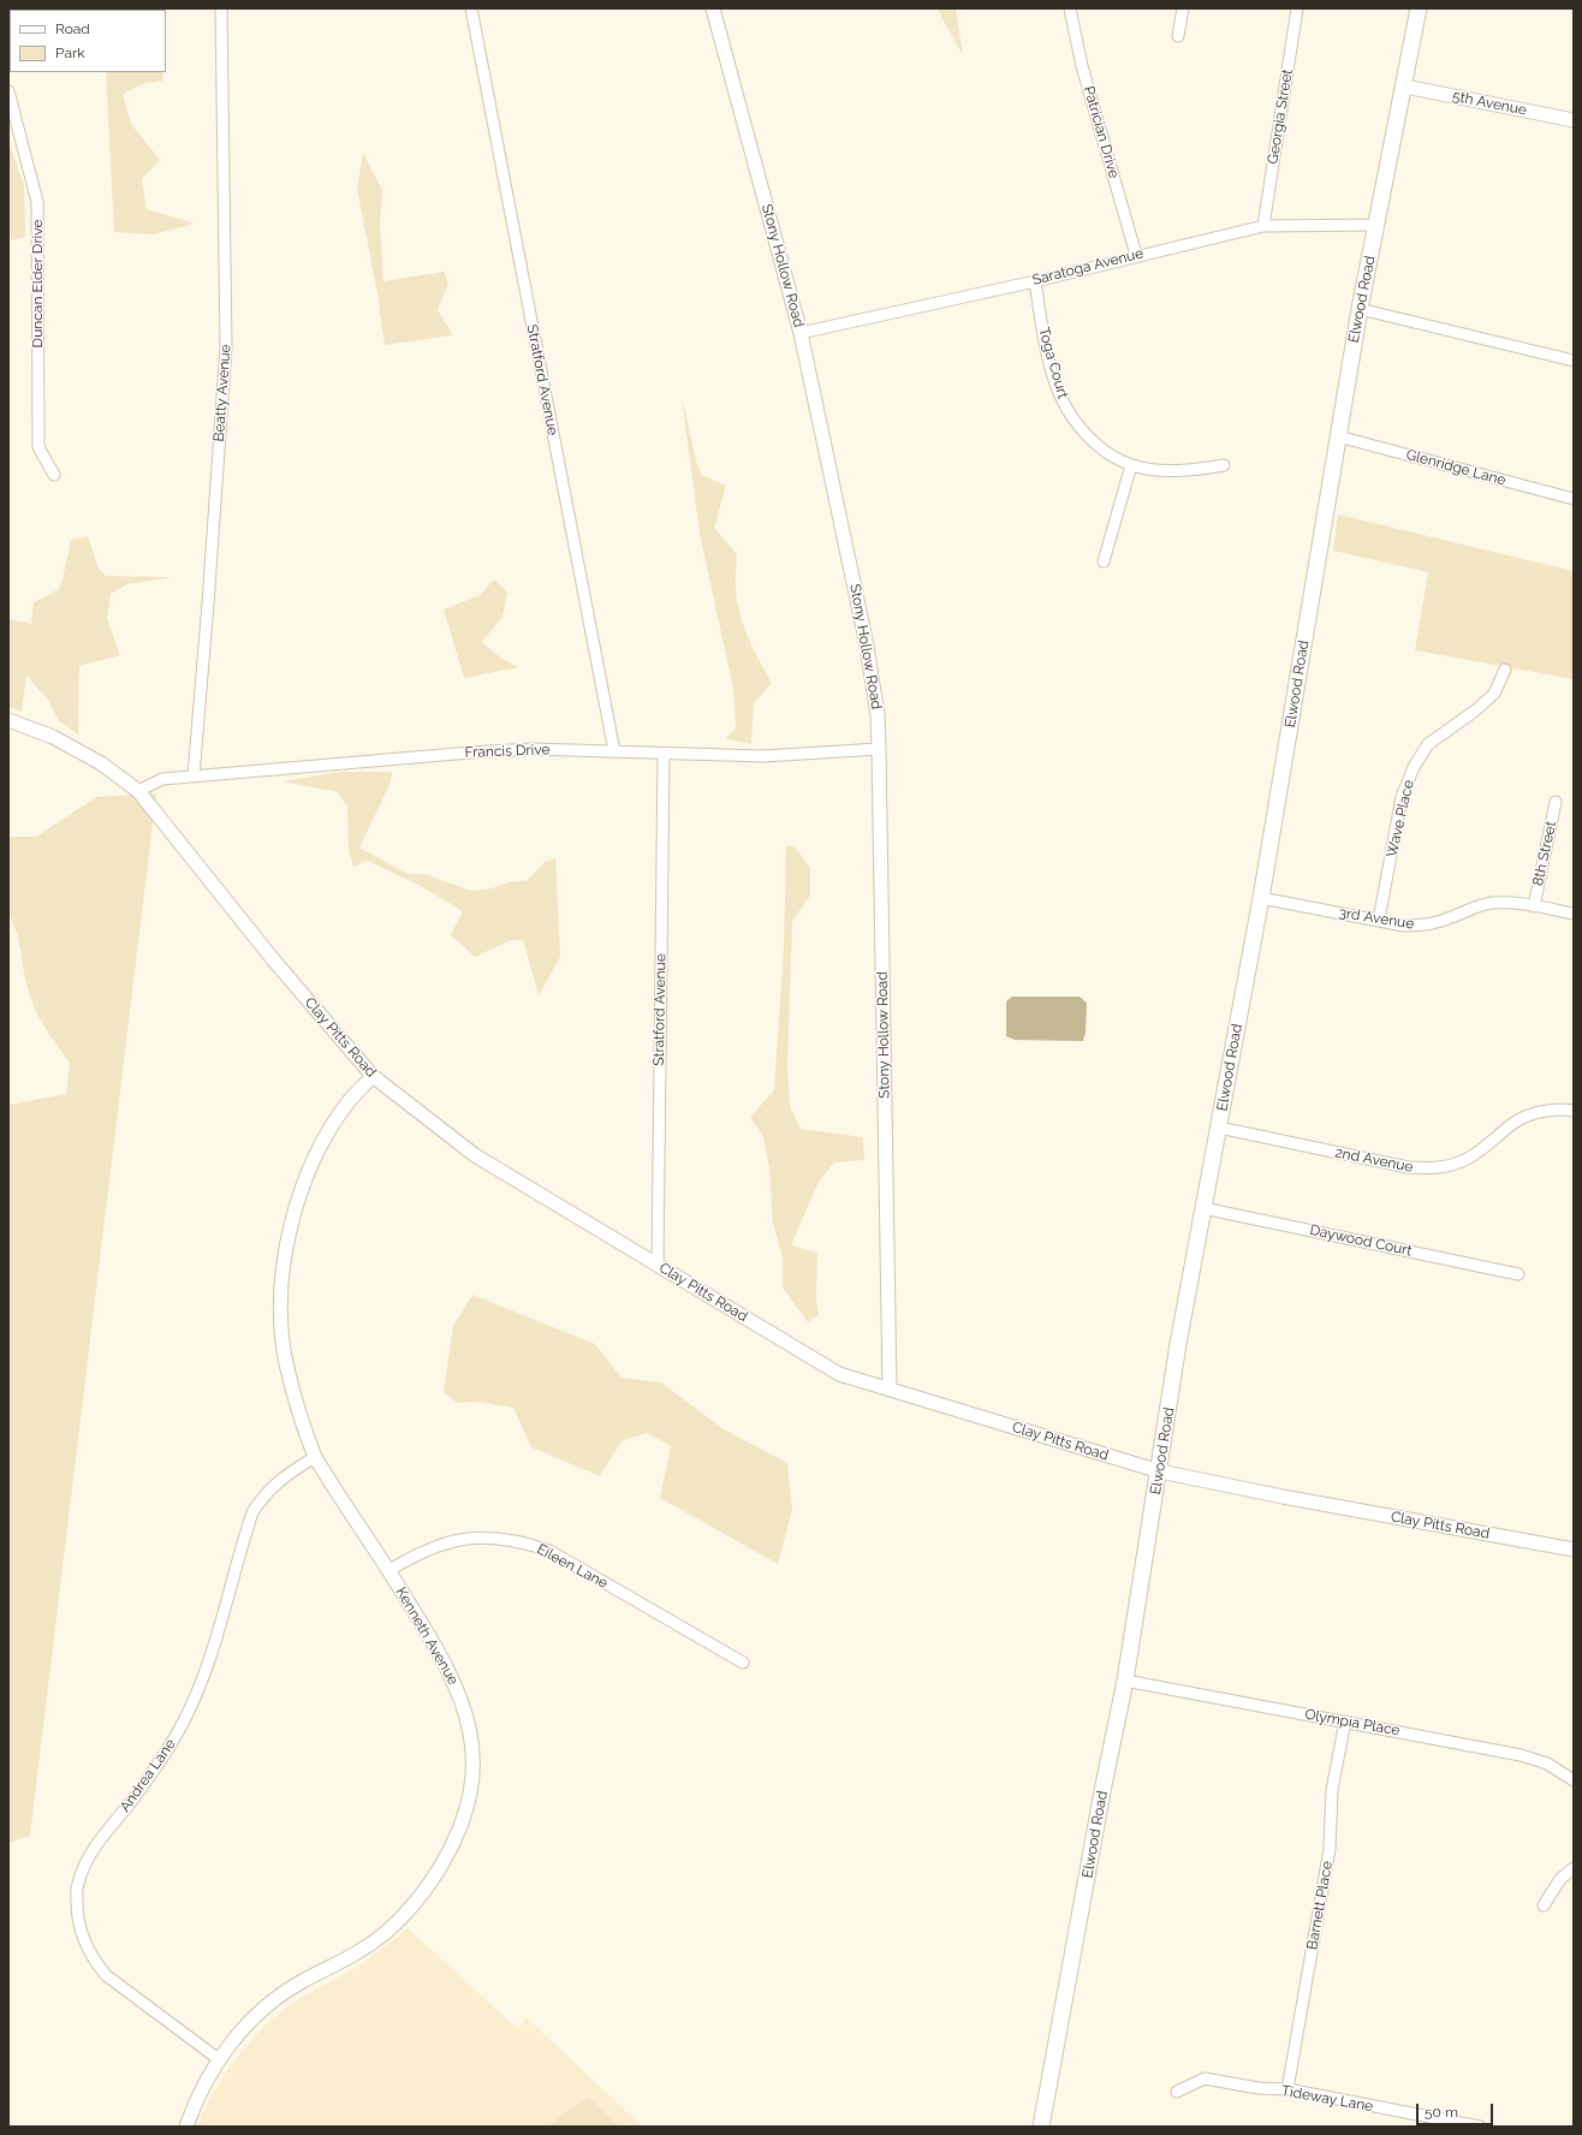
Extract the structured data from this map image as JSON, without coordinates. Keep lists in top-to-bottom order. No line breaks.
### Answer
{"streets":{"main road":["Elwood Road"],"street":["5th Avenue","Georgia Street","Patrician Drive","Stony Hollow Road","Saratoga Avenue","Duncan Elder Drive","Toga Court","Stratford Avenue","Beatty Avenue","Glenridge Lane","Francis Drive","Wave Place","8th Street","3rd Avenue","Clay Pitts Road","2nd Avenue","Daywood Court","Eileen Lane","Kenneth Avenue","Olympia Place","Andrea Lane","Barnett Place","Tideway Lane"]},"crossings":[["5th Avenue","Elwood Road"],["Georgia Street","Saratoga Avenue"],["Patrician Drive","Saratoga Avenue"],["Stony Hollow Road","Saratoga Avenue"],["Stony Hollow Road","Francis Drive"],["Stony Hollow Road","Clay Pitts Road"],["Saratoga Avenue","Elwood Road"],["Saratoga Avenue","Toga Court"],["Elwood Road","Glenridge Lane"],["Elwood Road","3rd Avenue"],["Elwood Road","Clay Pitts Road"],["Elwood Road","2nd Avenue"],["Elwood Road","Daywood Court"],["Elwood Road","Olympia Place"],["Stratford Avenue","Francis Drive"],["Stratford Avenue","Clay Pitts Road"],["Beatty Avenue","Francis Drive"],["Francis Drive","Clay Pitts Road"],["Wave Place","3rd Avenue"],["8th Street","3rd Avenue"],["Clay Pitts Road","Kenneth Avenue"],["Eileen Lane","Kenneth Avenue"],["Kenneth Avenue","Andrea Lane"],["Olympia Place","Barnett Place"],["Barnett Place","Tideway Lane"]],"legend":["Road","Park"],"scale_bar":"50 m"}
